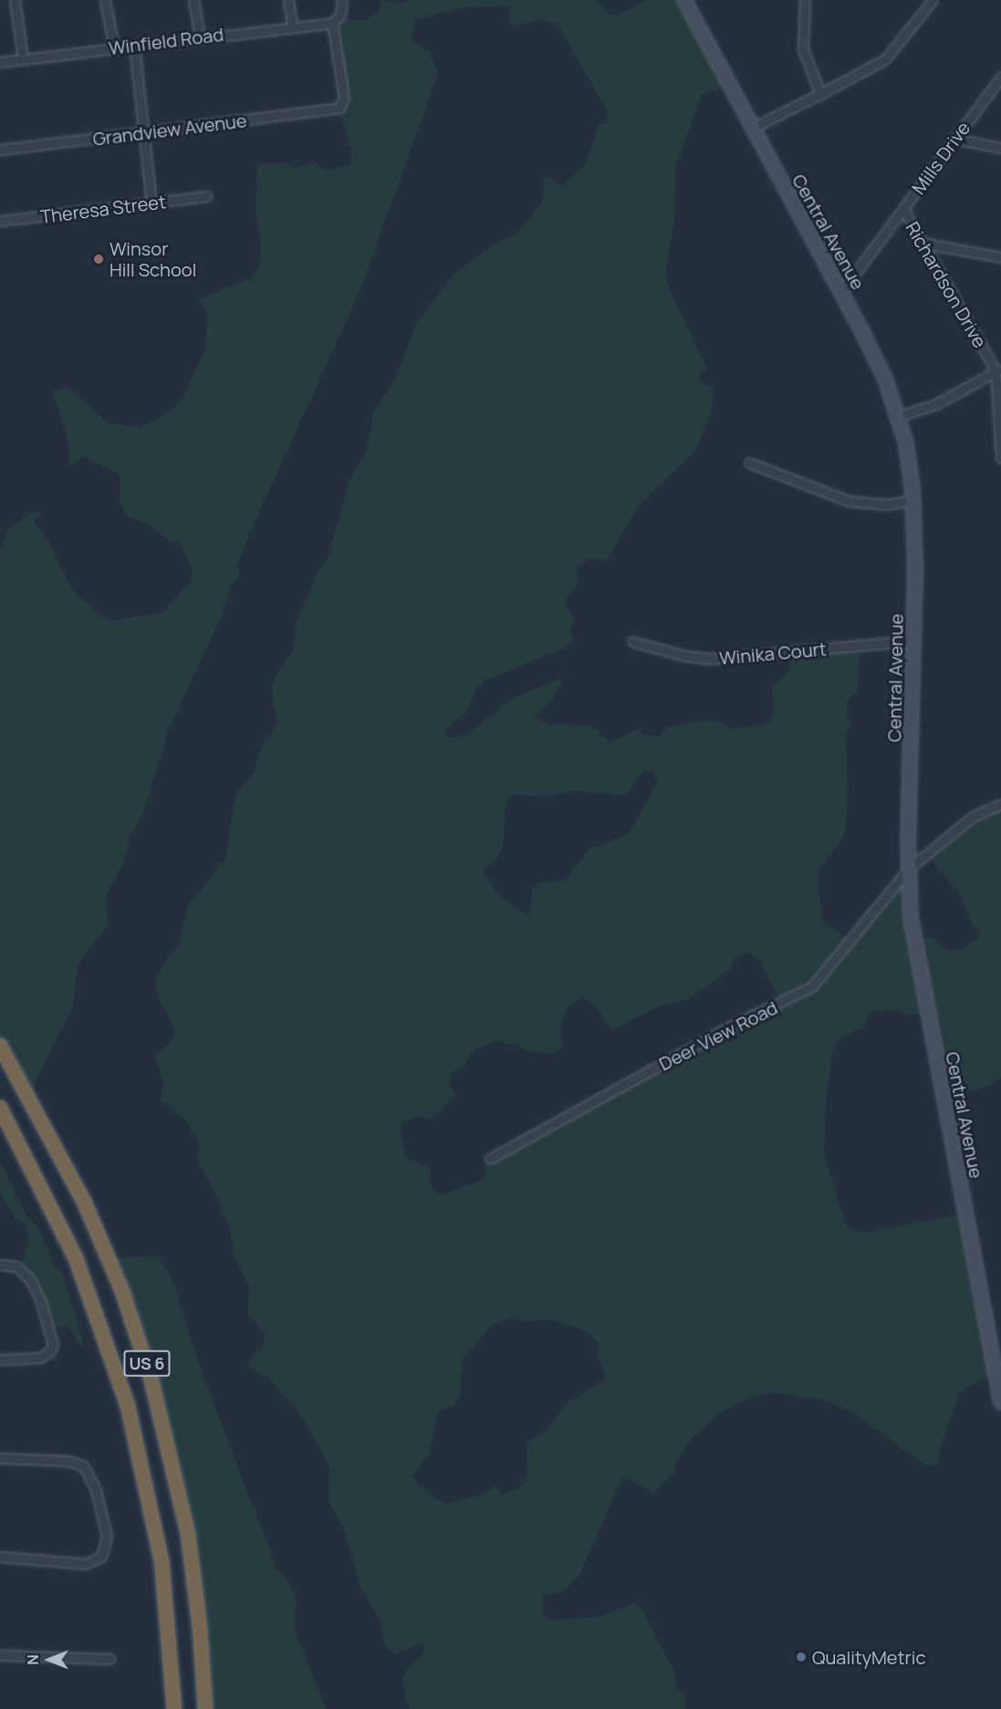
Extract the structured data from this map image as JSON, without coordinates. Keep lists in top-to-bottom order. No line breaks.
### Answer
{"streets":{"highway":["US 6"],"main road":["Central Avenue"],"street":["Winfield Road","Grandview Avenue","Mills Drive","Theresa Street","Richardson Drive","Winika Court","Deer View Road"]},"crossings":[["Winfield Road","Grandview Avenue"],["Mills Drive","Central Avenue"],["Mills Drive","Richardson Drive"],["Central Avenue","Winika Court"],["Central Avenue","Deer View Road"]],"places":["Winsor Hill School","QualityMetric"],"north":"left"}
